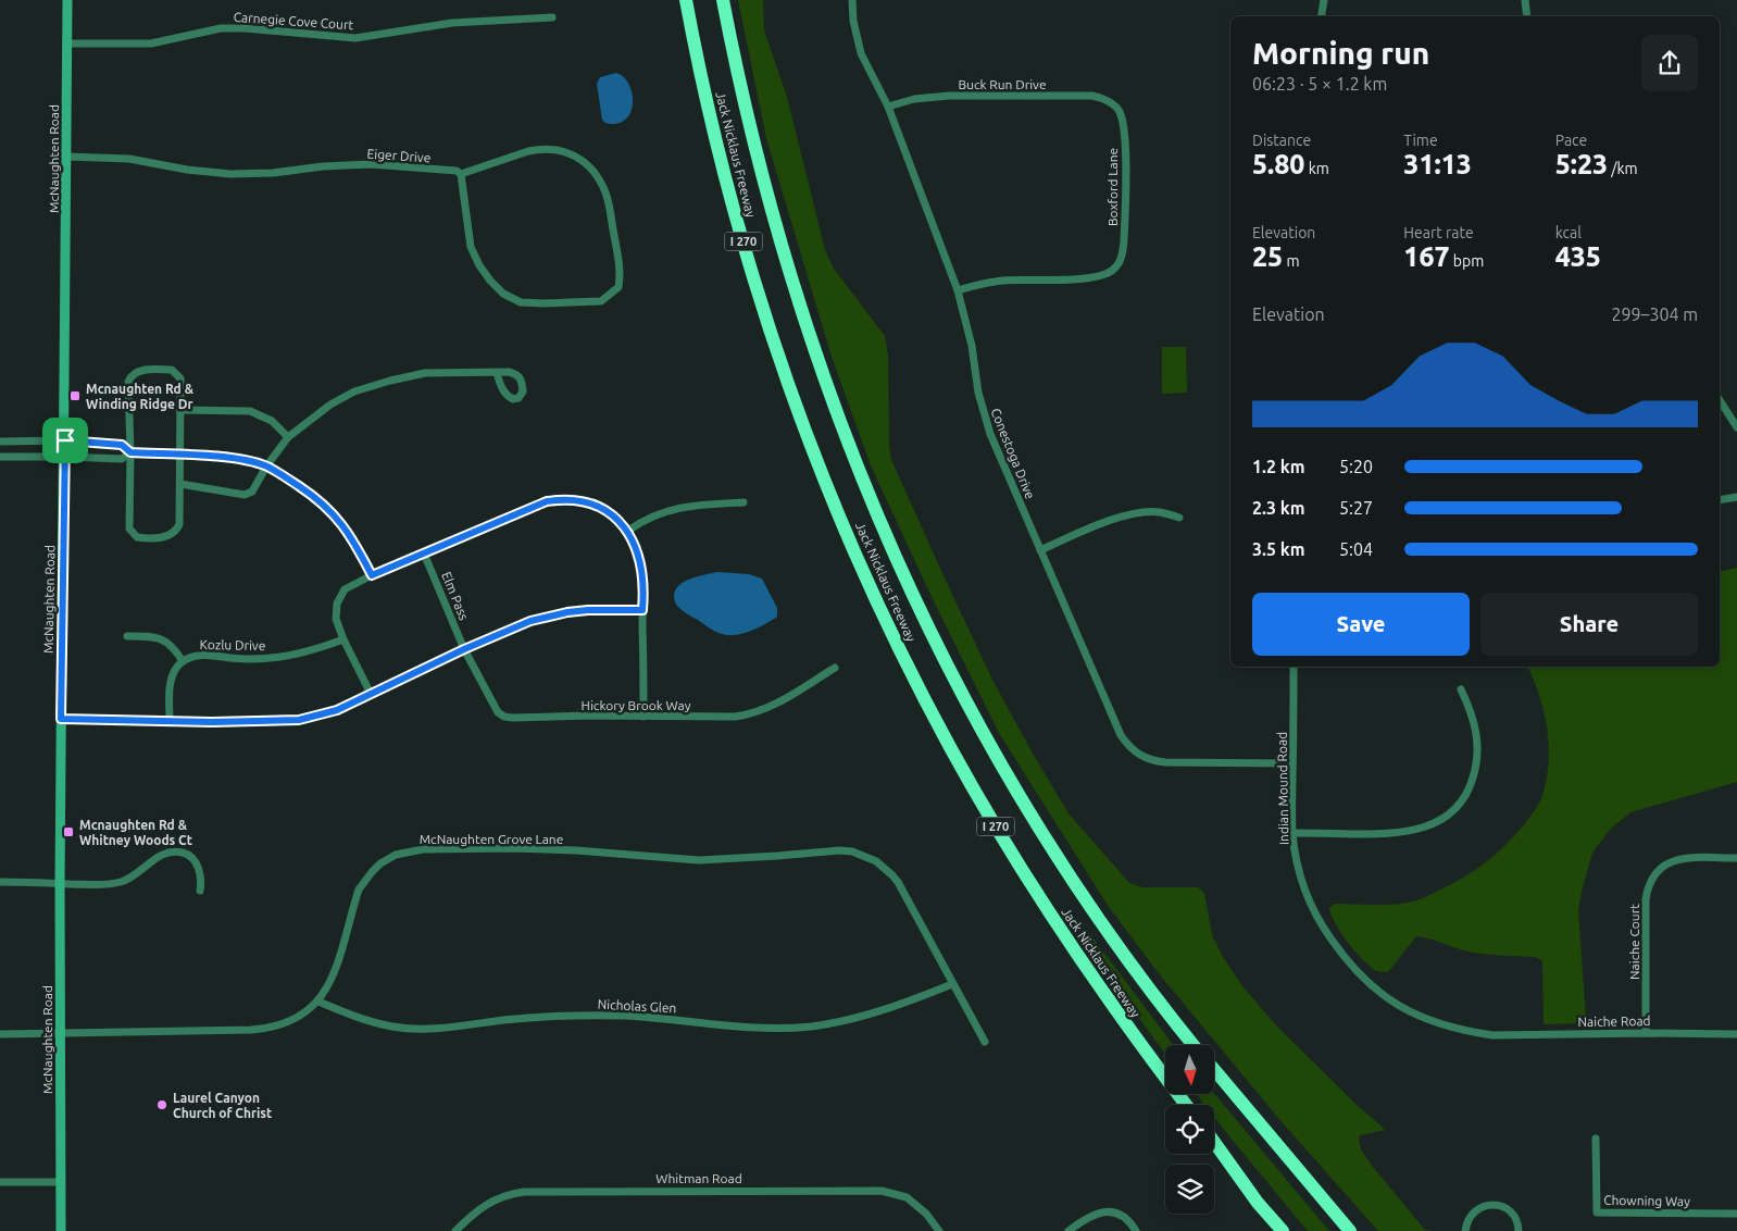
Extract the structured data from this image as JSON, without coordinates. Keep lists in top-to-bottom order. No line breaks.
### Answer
{"streets":{"highway":["Jack Nicklaus Freeway","I 270"],"street":["Carnegie Cove Court","Buck Run Drive","Eiger Drive","McNaughten Road","Boxford Lane","Conestoga Drive","Elm Pass","Kozlu Drive","Hickory Brook Way","Indian Mound Road","McNaughten Grove Lane","Naiche Court","Nicholas Glen","Naiche Road","Whitman Road","Chowning Way"]},"crossings":[["Carnegie Cove Court","McNaughten Road"],["Buck Run Drive","Boxford Lane"],["Buck Run Drive","Conestoga Drive"],["Eiger Drive","McNaughten Road"],["McNaughten Road","McNaughten Grove Lane"],["Boxford Lane","Conestoga Drive"],["Conestoga Drive","Indian Mound Road"],["Elm Pass","Hickory Brook Way"],["Indian Mound Road","Naiche Road"],["McNaughten Grove Lane","Nicholas Glen"],["Naiche Court","Naiche Road"]],"places":{"transit":["Mcnaughten Rd & Winding Ridge Dr","Mcnaughten Rd & Whitney Woods Ct"],"other":["Laurel Canyon Church of Christ"]},"north":"bottom","page":{"heading":["Morning run","06:23 · 5 × 1.2 km"],"stats":[["Distance","5.80 km"],["Time","31:13"],["Pace","5:23 /km"],["Elevation","25 m"],["Heart rate","167 bpm"],["kcal","435"]],"chart":["Elevation","299–304 m"],"list":[{"name":"1.2 km","note":"5:20"},{"name":"2.3 km","note":"5:27"},{"name":"3.5 km","note":"5:04"}],"buttons":["Save","Share"]}}
